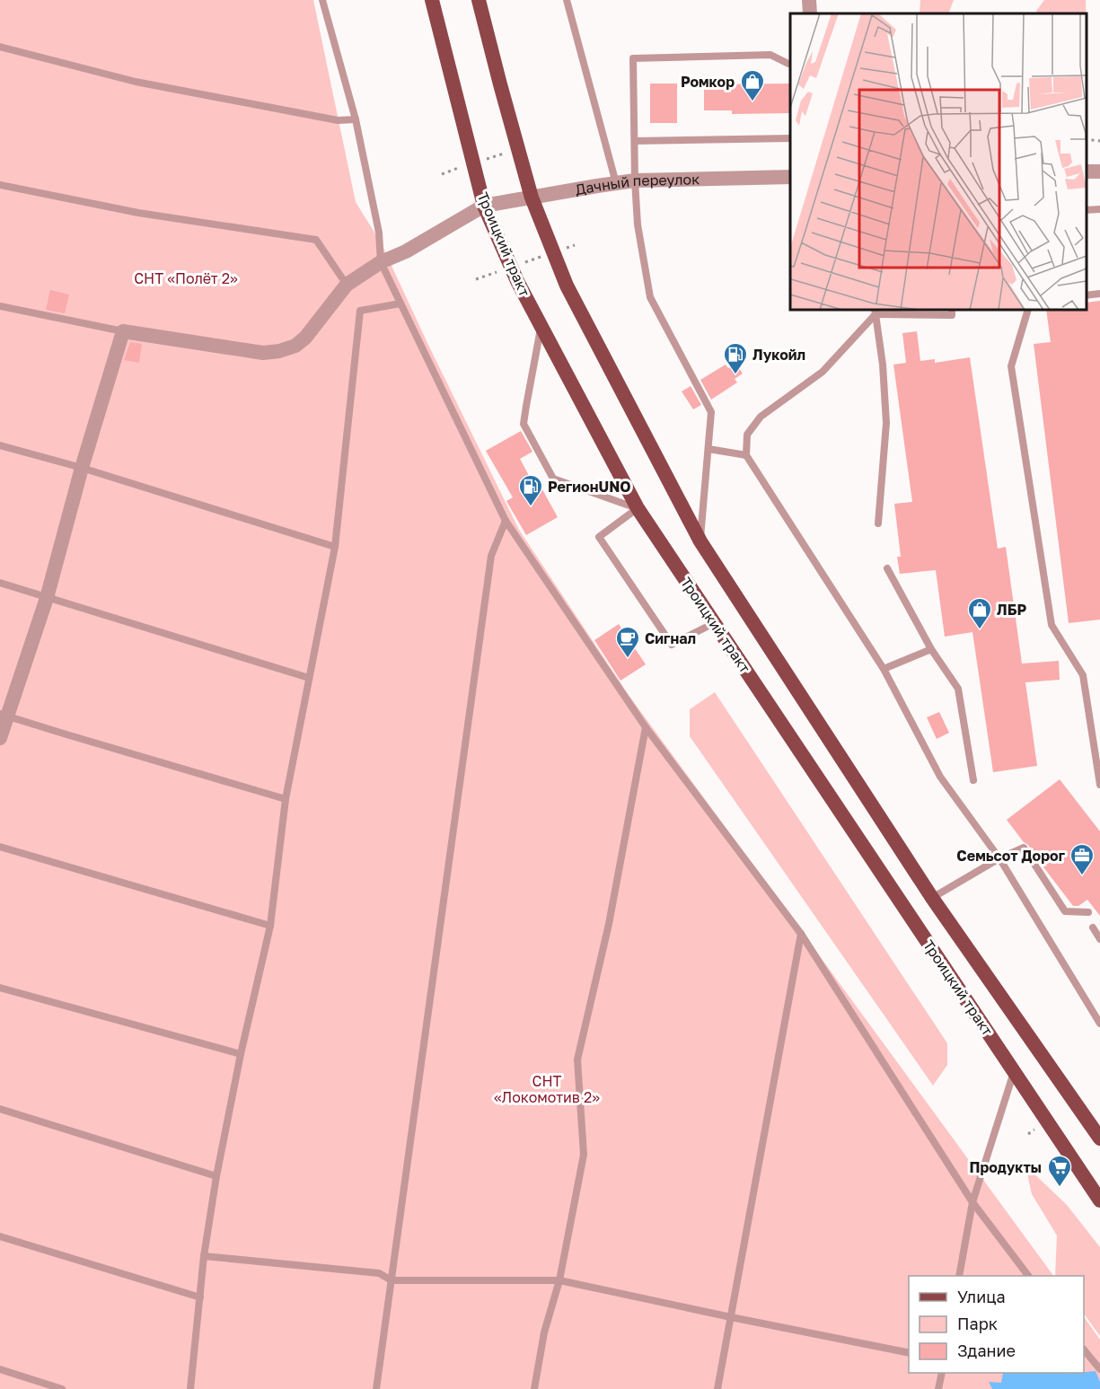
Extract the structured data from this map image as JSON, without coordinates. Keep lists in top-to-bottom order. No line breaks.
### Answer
{"streets":{"main road":["Троицкий тракт"],"street":["Дачный переулок"]},"crossings":[["Дачный переулок","Троицкий тракт"]],"parks":["СНТ «Полёт 2»","СНТ «Локомотив 2»"],"places":{"shop":["Ромкор","ЛБР"],"fuel station":["Лукойл","РегионUNO"],"cafe":["Сигнал"],"office":["Семьсот Дорог"],"supermarket":["Продукты"]},"legend":["Улица","Парк","Здание"]}
